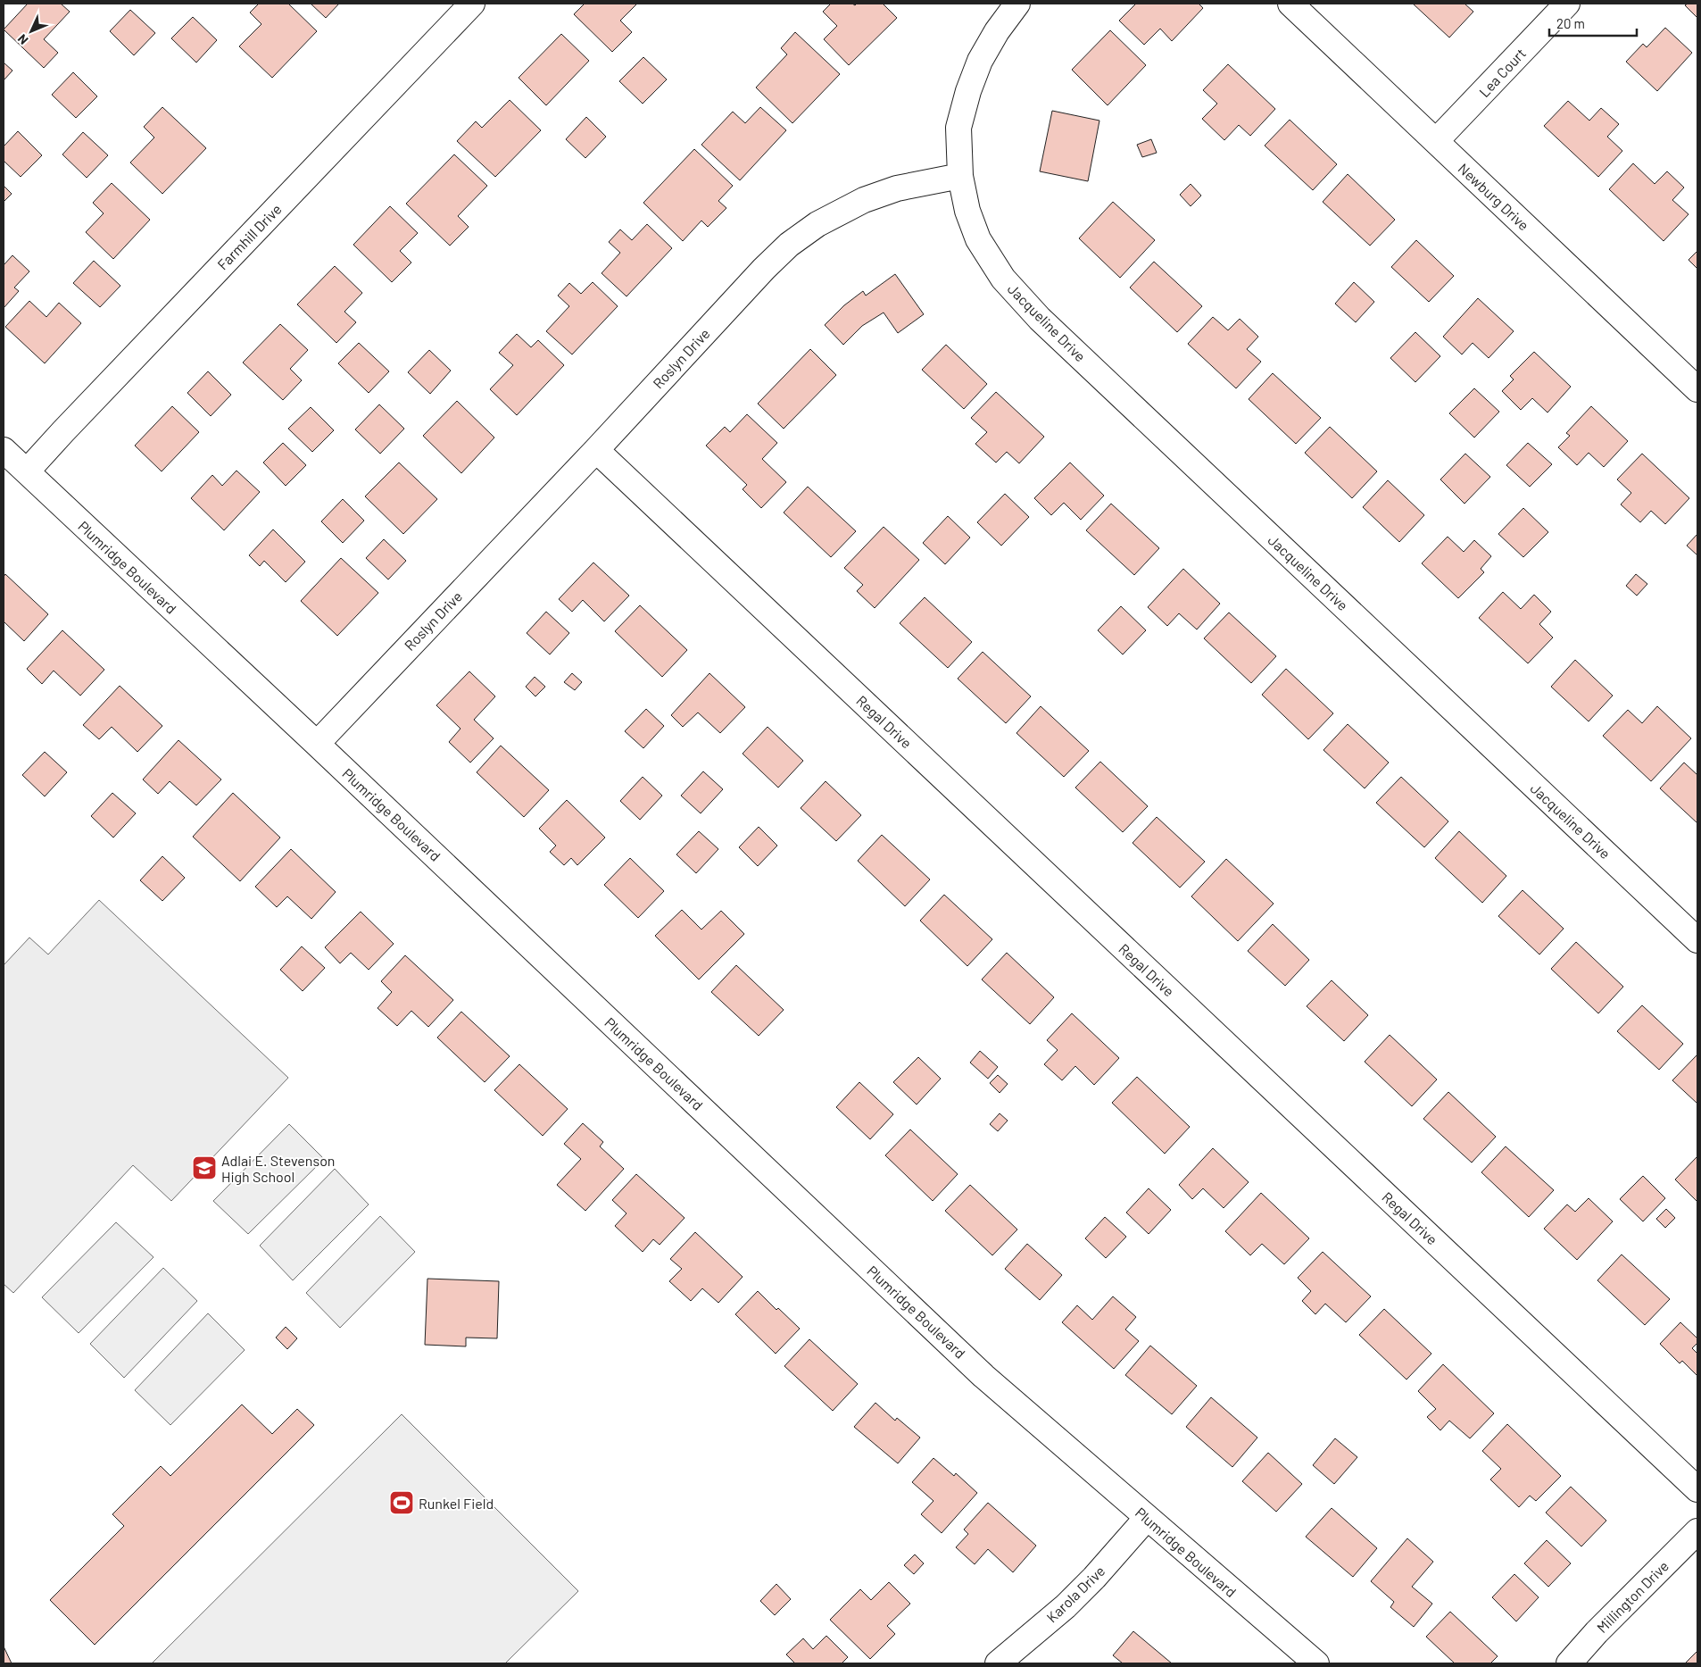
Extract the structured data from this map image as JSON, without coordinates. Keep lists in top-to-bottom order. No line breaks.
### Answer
{"streets":{"street":["Lea Court","Newburg Drive","Farmhill Drive","Jacqueline Drive","Roslyn Drive","Plumridge Boulevard","Regal Drive","Karola Drive","Millington Drive"]},"crossings":[["Lea Court","Newburg Drive"],["Farmhill Drive","Plumridge Boulevard"],["Jacqueline Drive","Roslyn Drive"],["Roslyn Drive","Plumridge Boulevard"],["Roslyn Drive","Regal Drive"],["Plumridge Boulevard","Karola Drive"]],"places":{"school or university":["Adlai E. Stevenson High School"],"sports":["Runkel Field"]},"scale_bar":"20 m","north":"bottom left"}
